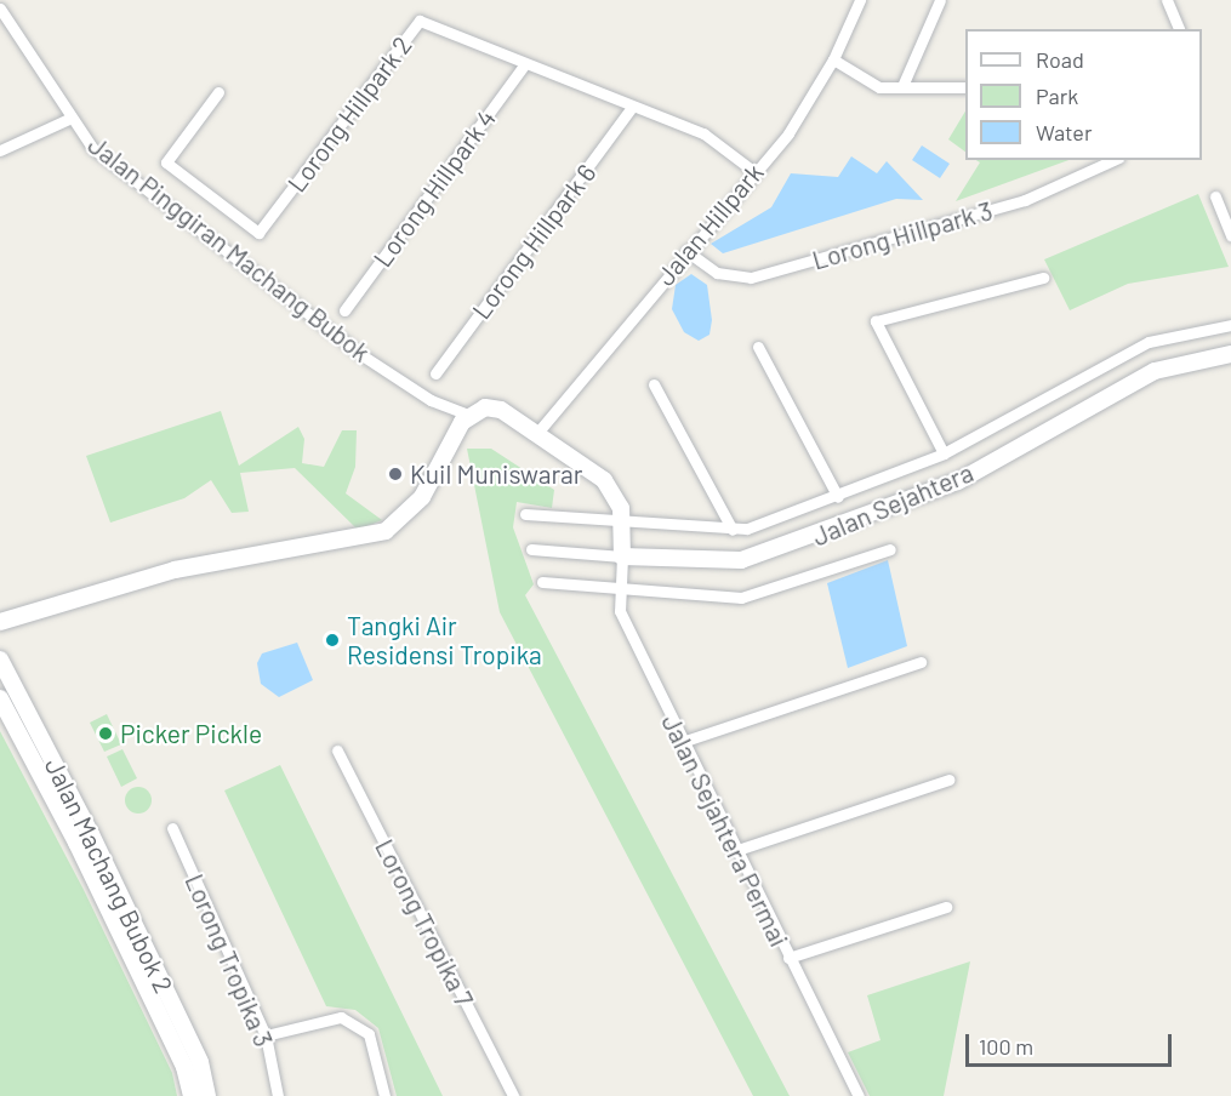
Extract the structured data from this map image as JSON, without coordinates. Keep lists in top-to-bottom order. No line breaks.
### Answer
{"streets":{"main road":["Jalan Sejahtera","Jalan Machang Bubok 2"],"street":["Lorong Hillpark 2","Lorong Hillpark 4","Jalan Hillpark","Lorong Hillpark 3","Lorong Hillpark 6","Jalan Pinggiran Machang Bubok","Jalan Sejahtera Permai","Lorong Tropika 7","Lorong Tropika 3"]},"crossings":[["Lorong Hillpark 2","Lorong Hillpark 4"],["Lorong Hillpark 2","Jalan Hillpark"],["Lorong Hillpark 2","Lorong Hillpark 6"],["Jalan Hillpark","Lorong Hillpark 3"],["Jalan Sejahtera","Jalan Sejahtera Permai"]],"places":["Kuil Muniswarar","Tangki Air Residensi Tropika","Picker Pickle"],"legend":["Road","Park","Water"],"scale_bar":"100 m"}
